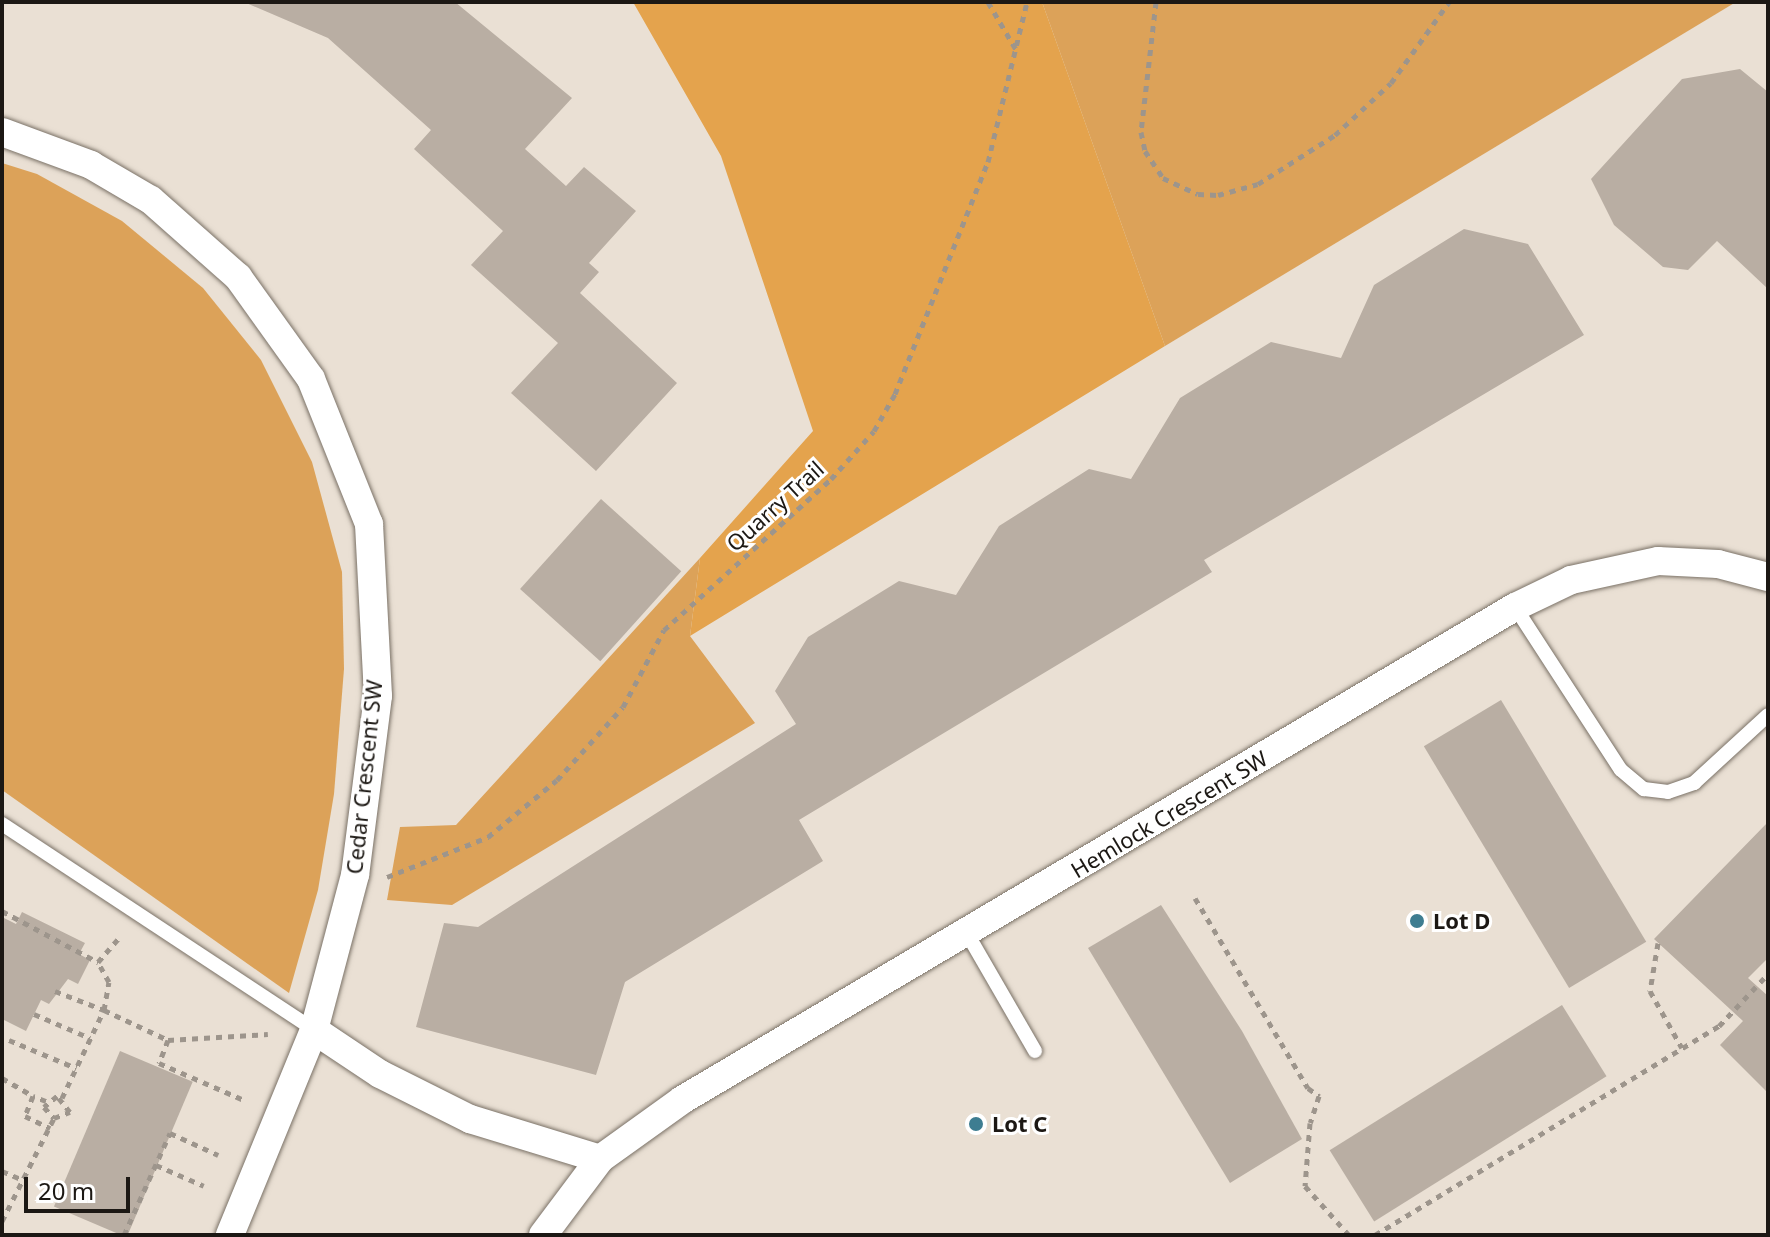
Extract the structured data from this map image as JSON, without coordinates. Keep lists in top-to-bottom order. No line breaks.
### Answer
{"streets":{"street":["Cedar Crescent SW","Hemlock Crescent SW"],"path":["Quarry Trail"]},"crossings":[["Quarry Trail","Cedar Crescent SW"]],"places":["Lot D","Lot C"],"scale_bar":"20 m"}
